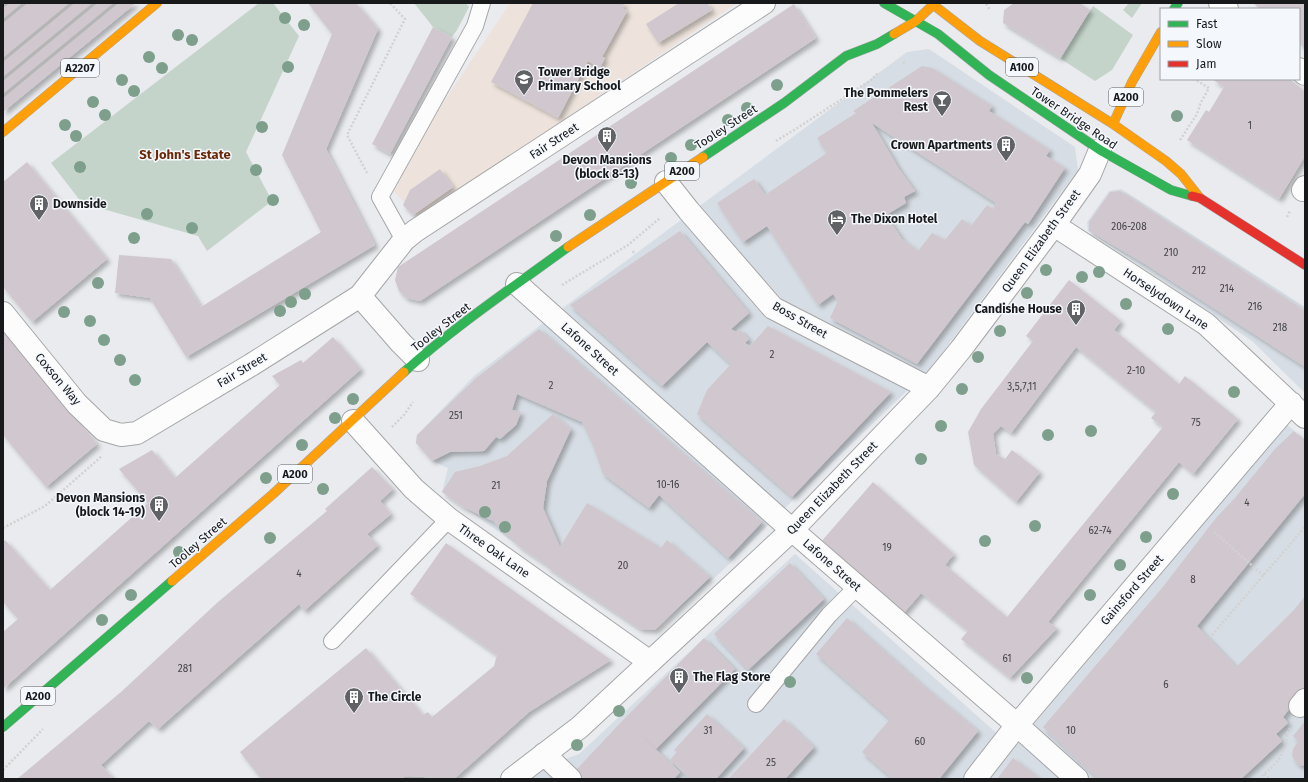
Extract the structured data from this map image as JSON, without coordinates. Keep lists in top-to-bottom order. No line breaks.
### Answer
{"streets":{"main road":["A100","A2207","A200","Tower Bridge Road","Tooley Street"],"street":["Fair Street","Queen Elizabeth Street","Horselydown Lane","Boss Street","Lafone Street","Coxson Way","Three Oak Lane","Gainsford Street"]},"crossings":[["A200","Tower Bridge Road"],["Tower Bridge Road","Tooley Street"],["Tower Bridge Road","Queen Elizabeth Street"],["Tooley Street","Boss Street"],["Tooley Street","Lafone Street"],["Tooley Street","Three Oak Lane"],["Fair Street","Coxson Way"],["Queen Elizabeth Street","Horselydown Lane"],["Queen Elizabeth Street","Boss Street"],["Queen Elizabeth Street","Lafone Street"],["Queen Elizabeth Street","Three Oak Lane"],["Horselydown Lane","Gainsford Street"],["Lafone Street","Gainsford Street"]],"districts":["St John's Estate"],"places":{"school or university":["Tower Bridge Primary School"],"bar":["The Pommelers Rest"],"building":["Devon Mansions (block 8-13)","Crown Apartments","Downside","Candishe House","Devon Mansions (block 14-19)","The Flag Store","The Circle"],"hotel":["The Dixon Hotel"]},"house_numbers":["1","206-208","210","212","214","216","218","2","2-10","2","3,5,7,11","251","75","10-16","21","4","62-74","19","20","4","8","61","281","6","31","10","60","25"],"legend":["Fast","Slow","Jam"]}
